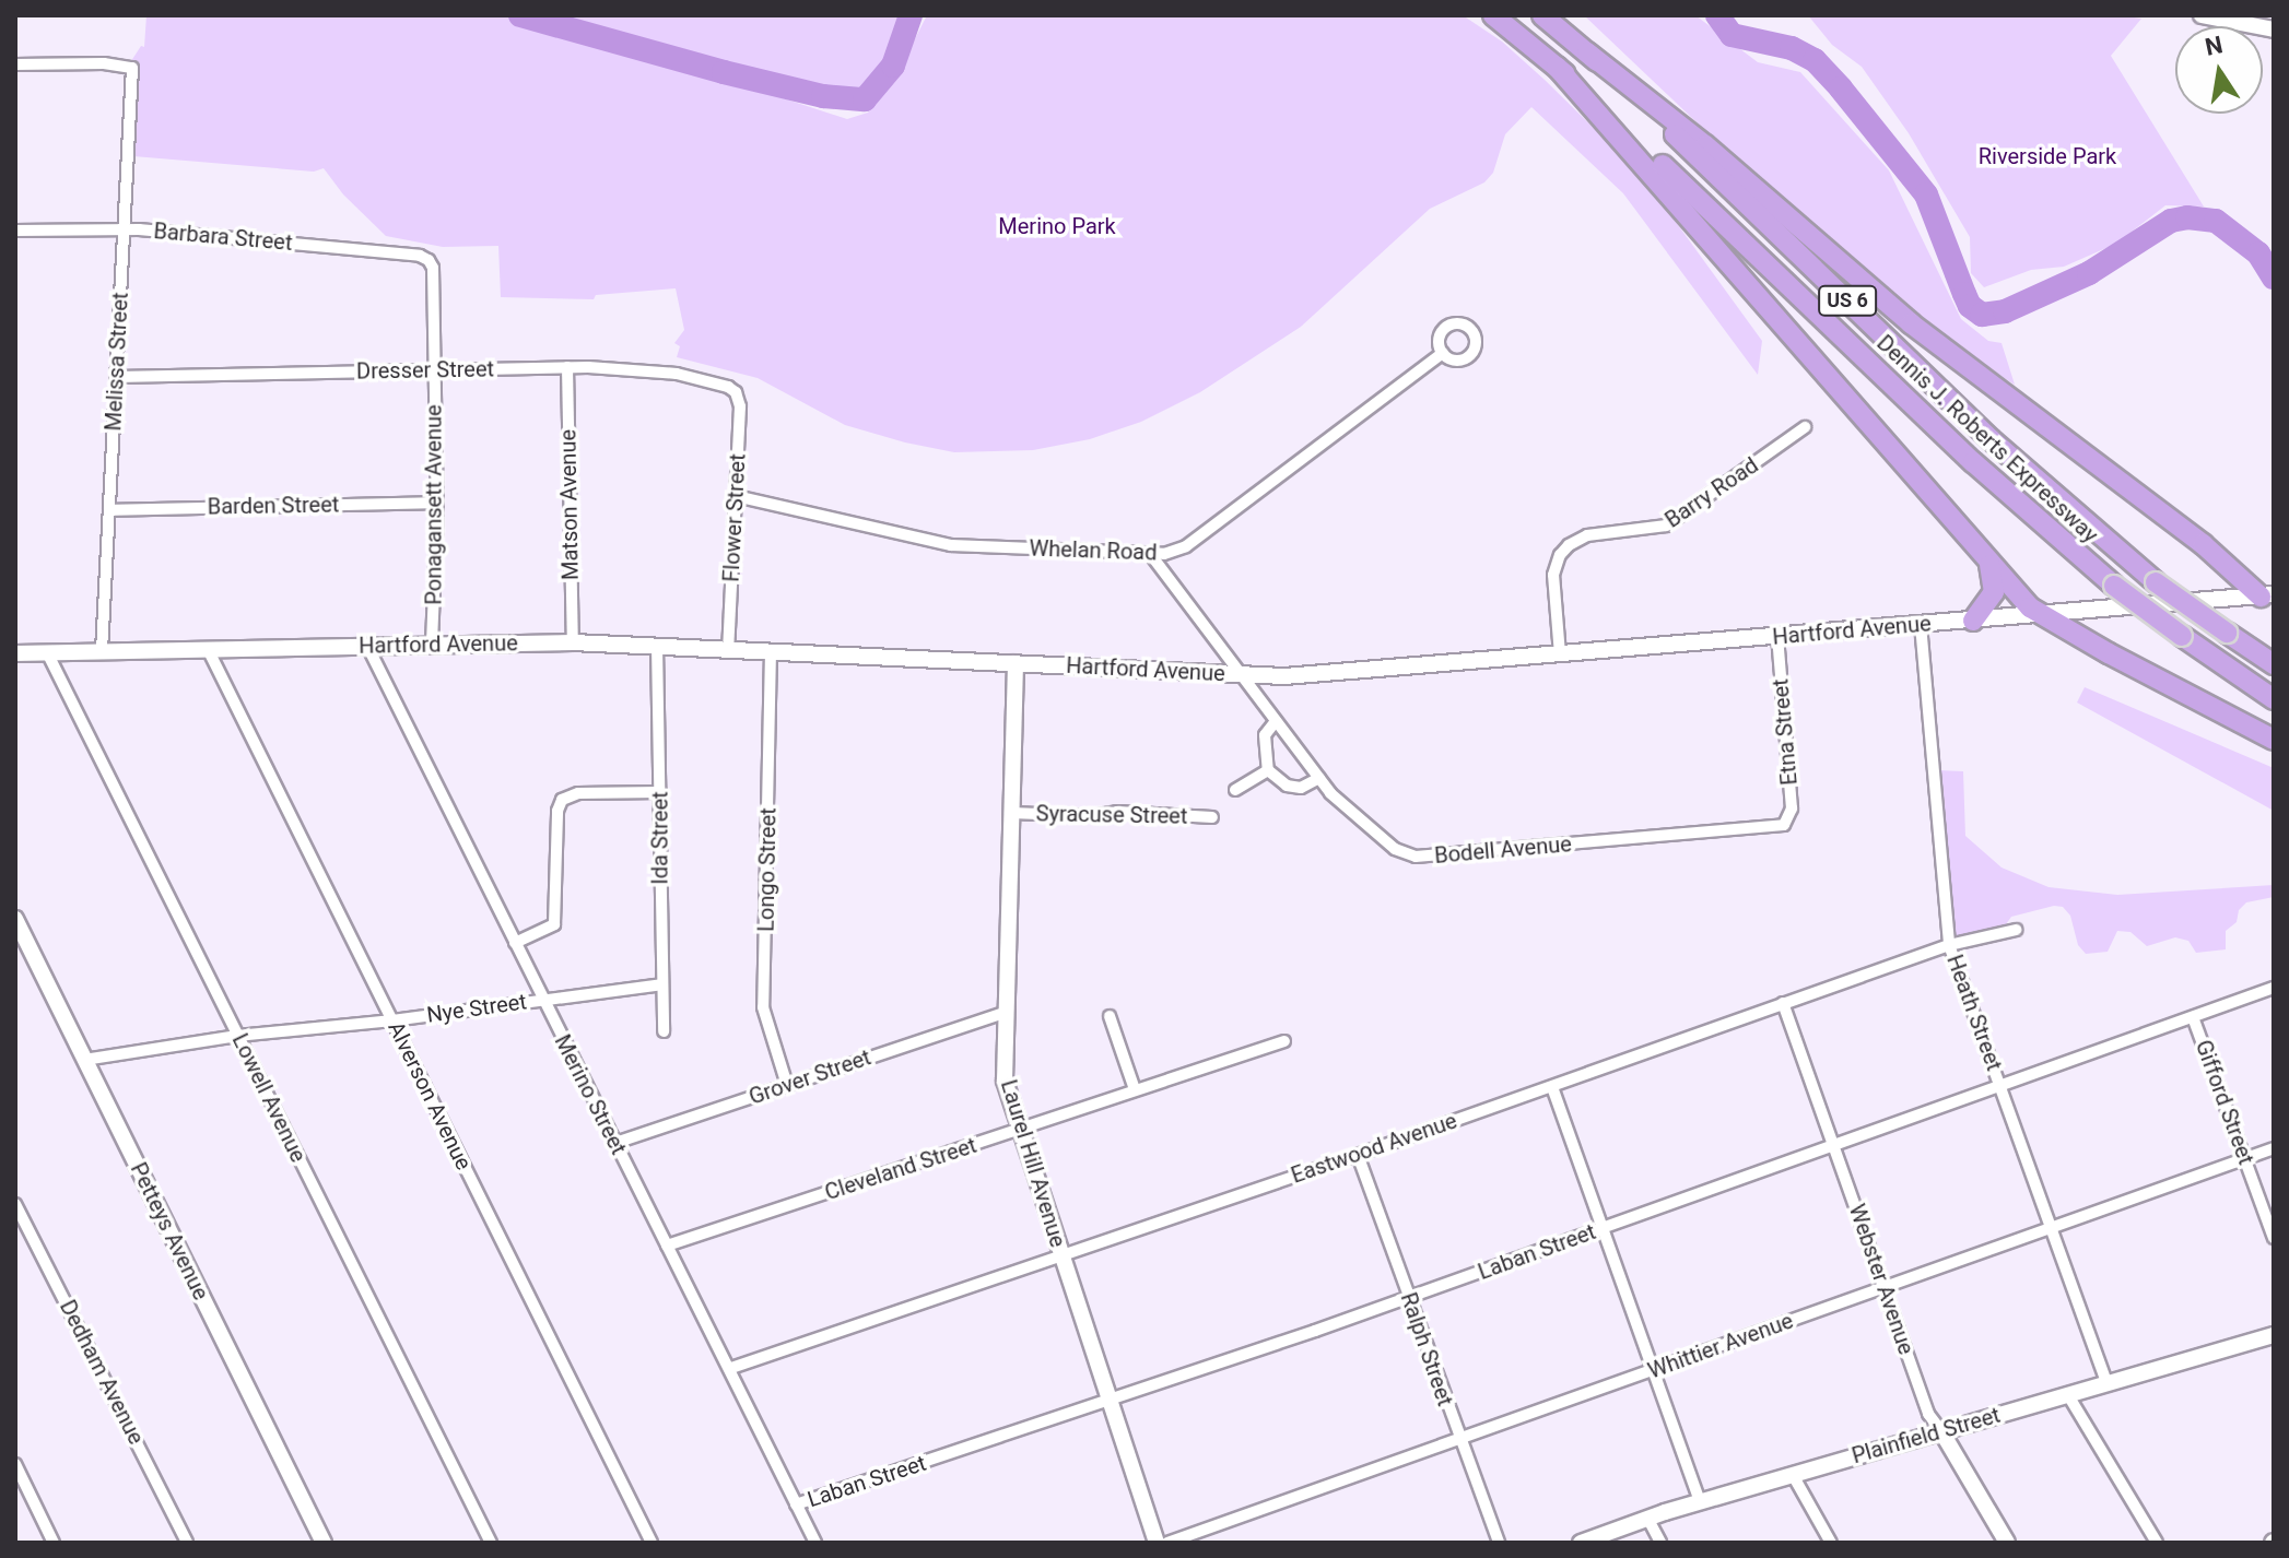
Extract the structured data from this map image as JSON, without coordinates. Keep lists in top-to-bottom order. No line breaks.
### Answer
{"streets":{"highway":["US 6","Dennis J. Roberts Expressway"],"main road":["Hartford Avenue","Laurel Hill Avenue","Petteys Avenue","Webster Avenue","Plainfield Street"],"street":["Barbara Street","Melissa Street","Dresser Street","Barry Road","Ponagansett Avenue","Matson Avenue","Barden Street","Flower Street","Whelan Road","Etna Street","Syracuse Street","Ida Street","Bodell Avenue","Longo Street","Nye Street","Heath Street","Grover Street","Merino Street","Alverson Avenue","Lowell Avenue","Gifford Street","Eastwood Avenue","Cleveland Street","Laban Street","Whittier Avenue","Ralph Street","Dedham Avenue"]},"crossings":[["Barbara Street","Melissa Street"],["Barbara Street","Ponagansett Avenue"],["Melissa Street","Dresser Street"],["Melissa Street","Barden Street"],["Melissa Street","Hartford Avenue"],["Dresser Street","Ponagansett Avenue"],["Dresser Street","Matson Avenue"],["Dresser Street","Flower Street"],["Barry Road","Hartford Avenue"],["Ponagansett Avenue","Barden Street"],["Ponagansett Avenue","Hartford Avenue"],["Matson Avenue","Hartford Avenue"],["Flower Street","Whelan Road"],["Flower Street","Hartford Avenue"],["Whelan Road","Bodell Avenue"],["Hartford Avenue","Etna Street"],["Hartford Avenue","Ida Street"],["Hartford Avenue","Bodell Avenue"],["Hartford Avenue","Longo Street"],["Hartford Avenue","Heath Street"],["Hartford Avenue","Merino Street"],["Hartford Avenue","Alverson Avenue"],["Hartford Avenue","Lowell Avenue"],["Hartford Avenue","Laurel Hill Avenue"],["Etna Street","Bodell Avenue"],["Syracuse Street","Laurel Hill Avenue"],["Ida Street","Nye Street"],["Longo Street","Grover Street"],["Nye Street","Merino Street"],["Nye Street","Alverson Avenue"],["Nye Street","Lowell Avenue"],["Nye Street","Petteys Avenue"],["Heath Street","Eastwood Avenue"],["Heath Street","Laban Street"],["Heath Street","Whittier Avenue"],["Heath Street","Plainfield Street"],["Grover Street","Merino Street"],["Grover Street","Laurel Hill Avenue"],["Merino Street","Eastwood Avenue"],["Merino Street","Cleveland Street"],["Merino Street","Laban Street"],["Gifford Street","Laban Street"],["Gifford Street","Whittier Avenue"],["Eastwood Avenue","Laurel Hill Avenue"],["Eastwood Avenue","Webster Avenue"],["Eastwood Avenue","Ralph Street"],["Laurel Hill Avenue","Cleveland Street"],["Laurel Hill Avenue","Laban Street"],["Laban Street","Webster Avenue"],["Laban Street","Ralph Street"],["Webster Avenue","Whittier Avenue"],["Webster Avenue","Plainfield Street"],["Whittier Avenue","Ralph Street"]],"parks":["Riverside Park","Merino Park"],"north":"top"}
